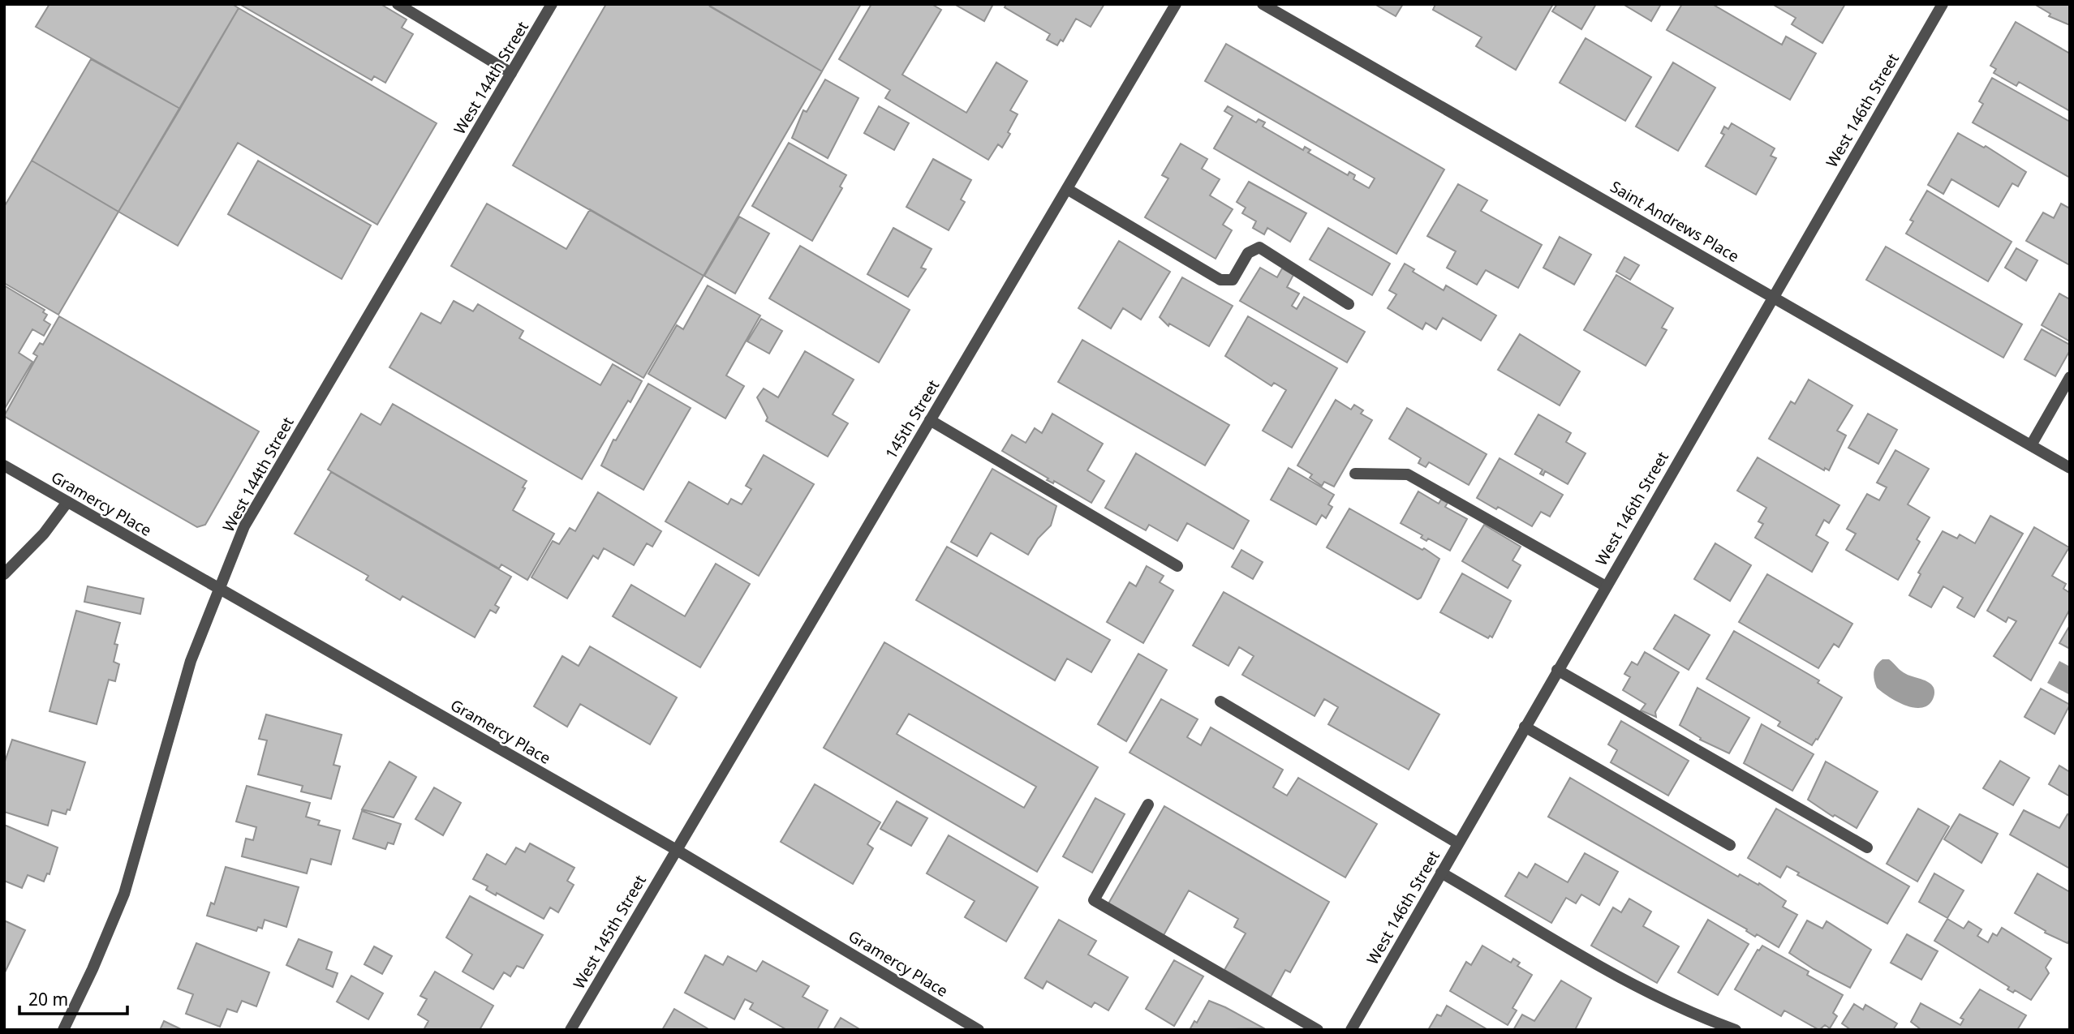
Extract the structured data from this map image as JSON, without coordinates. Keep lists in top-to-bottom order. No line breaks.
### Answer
{"streets":{"street":["West 144th Street","West 146th Street","Saint Andrews Place","145th Street","Gramercy Place","West 145th Street"]},"crossings":[["West 144th Street","Gramercy Place"],["West 146th Street","Saint Andrews Place"],["145th Street","Gramercy Place"],["145th Street","West 145th Street"],["Gramercy Place","West 145th Street"]],"scale_bar":"20 m"}
